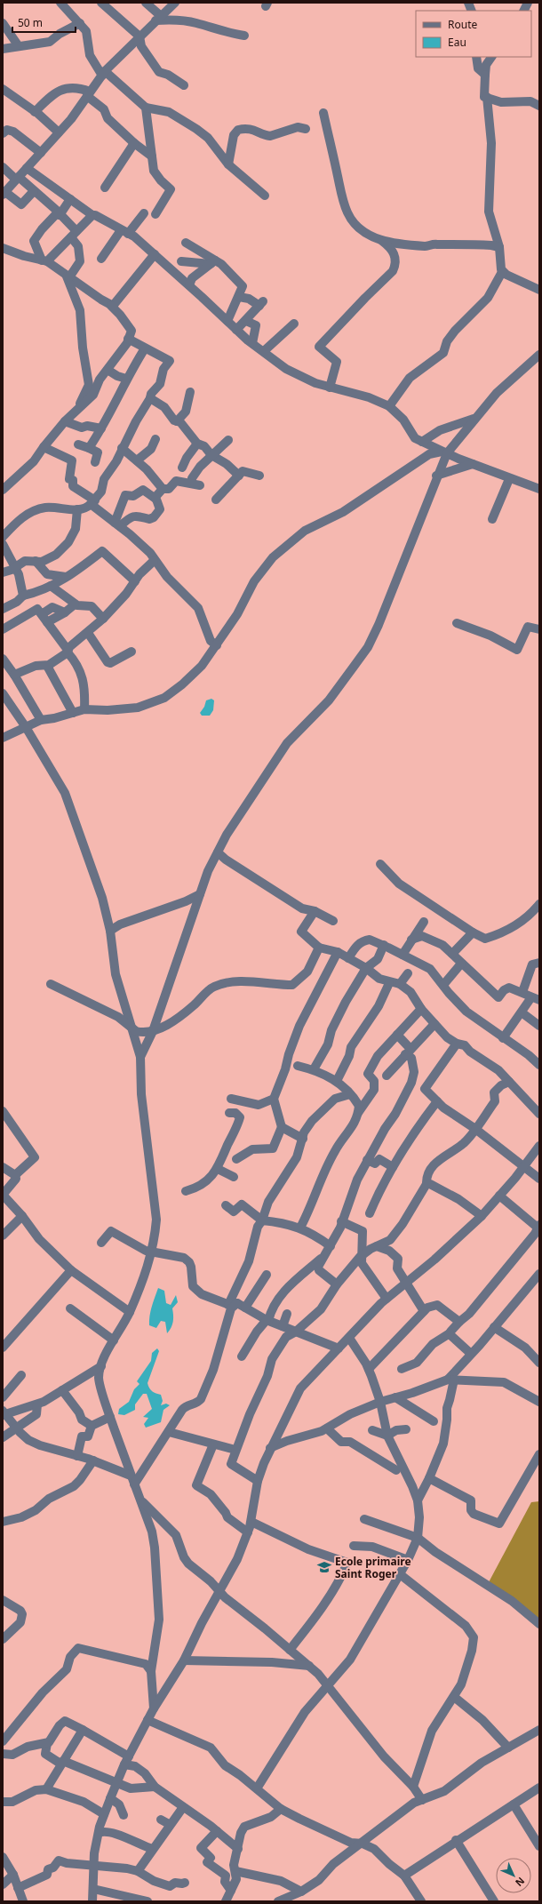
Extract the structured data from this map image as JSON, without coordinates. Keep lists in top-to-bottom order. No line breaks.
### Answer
{"places":{"school or university":["Ecole primaire Saint Roger"]},"legend":["Route","Eau"],"scale_bar":"50 m","north":"bottom right"}
